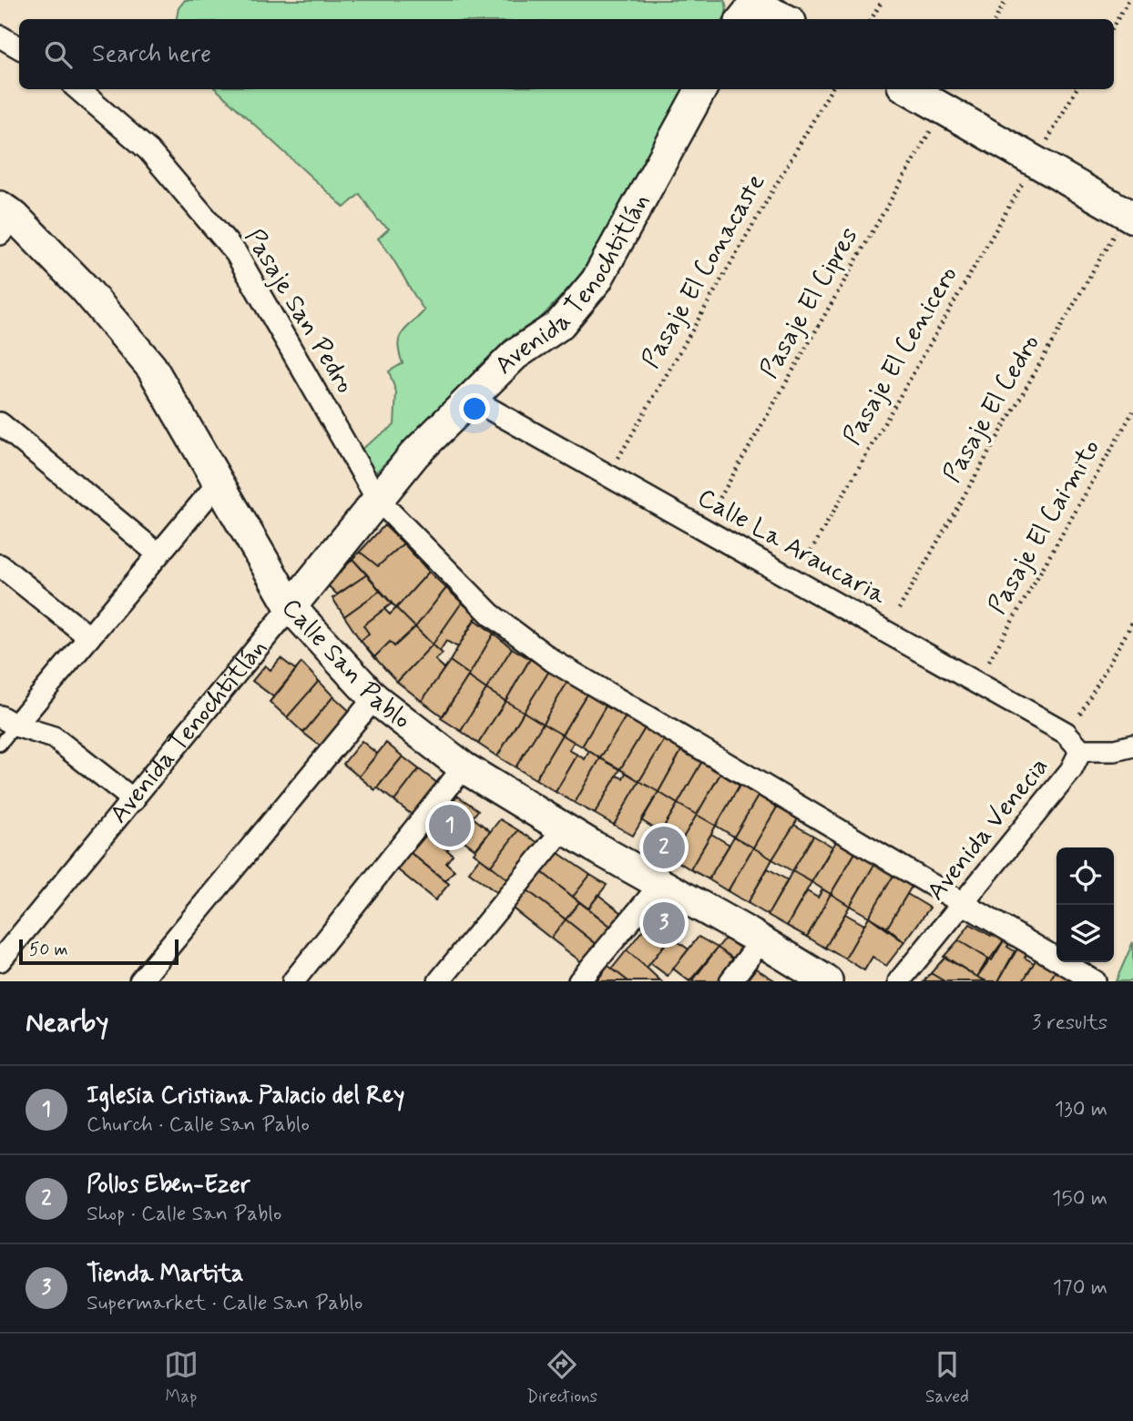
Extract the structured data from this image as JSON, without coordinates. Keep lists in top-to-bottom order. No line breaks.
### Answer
{"streets":{"street":["Avenida Tenochtitlán","Pasaje San Pedro","Calle La Araucaria","Calle San Pablo","Avenida Venecia"],"path":["Pasaje El Conacaste","Pasaje El Cipres","Pasaje El Cenicero","Pasaje El Cedro","Pasaje El Caimito"]},"crossings":[["Pasaje El Conacaste","Calle La Araucaria"],["Avenida Tenochtitlán","Pasaje San Pedro"],["Avenida Tenochtitlán","Calle La Araucaria"],["Avenida Tenochtitlán","Calle San Pablo"],["Pasaje San Pedro","Avenida Venecia"],["Calle La Araucaria","Avenida Venecia"]],"scale_bar":"50 m","page":{"search":"Search here","pins":["1","2","3"],"scale":"50 m","heading":["Nearby","3 results"],"list":[{"mark":"1","name":"Iglesia Cristiana Palacio del Rey","note":"Church · Calle San Pablo","value":"130 m"},{"mark":"2","name":"Pollos Eben-Ezer","note":"Shop · Calle San Pablo","value":"150 m"},{"mark":"3","name":"Tienda Martita","note":"Supermarket · Calle San Pablo","value":"170 m"}],"nav":["Map","Directions","Saved"]}}
